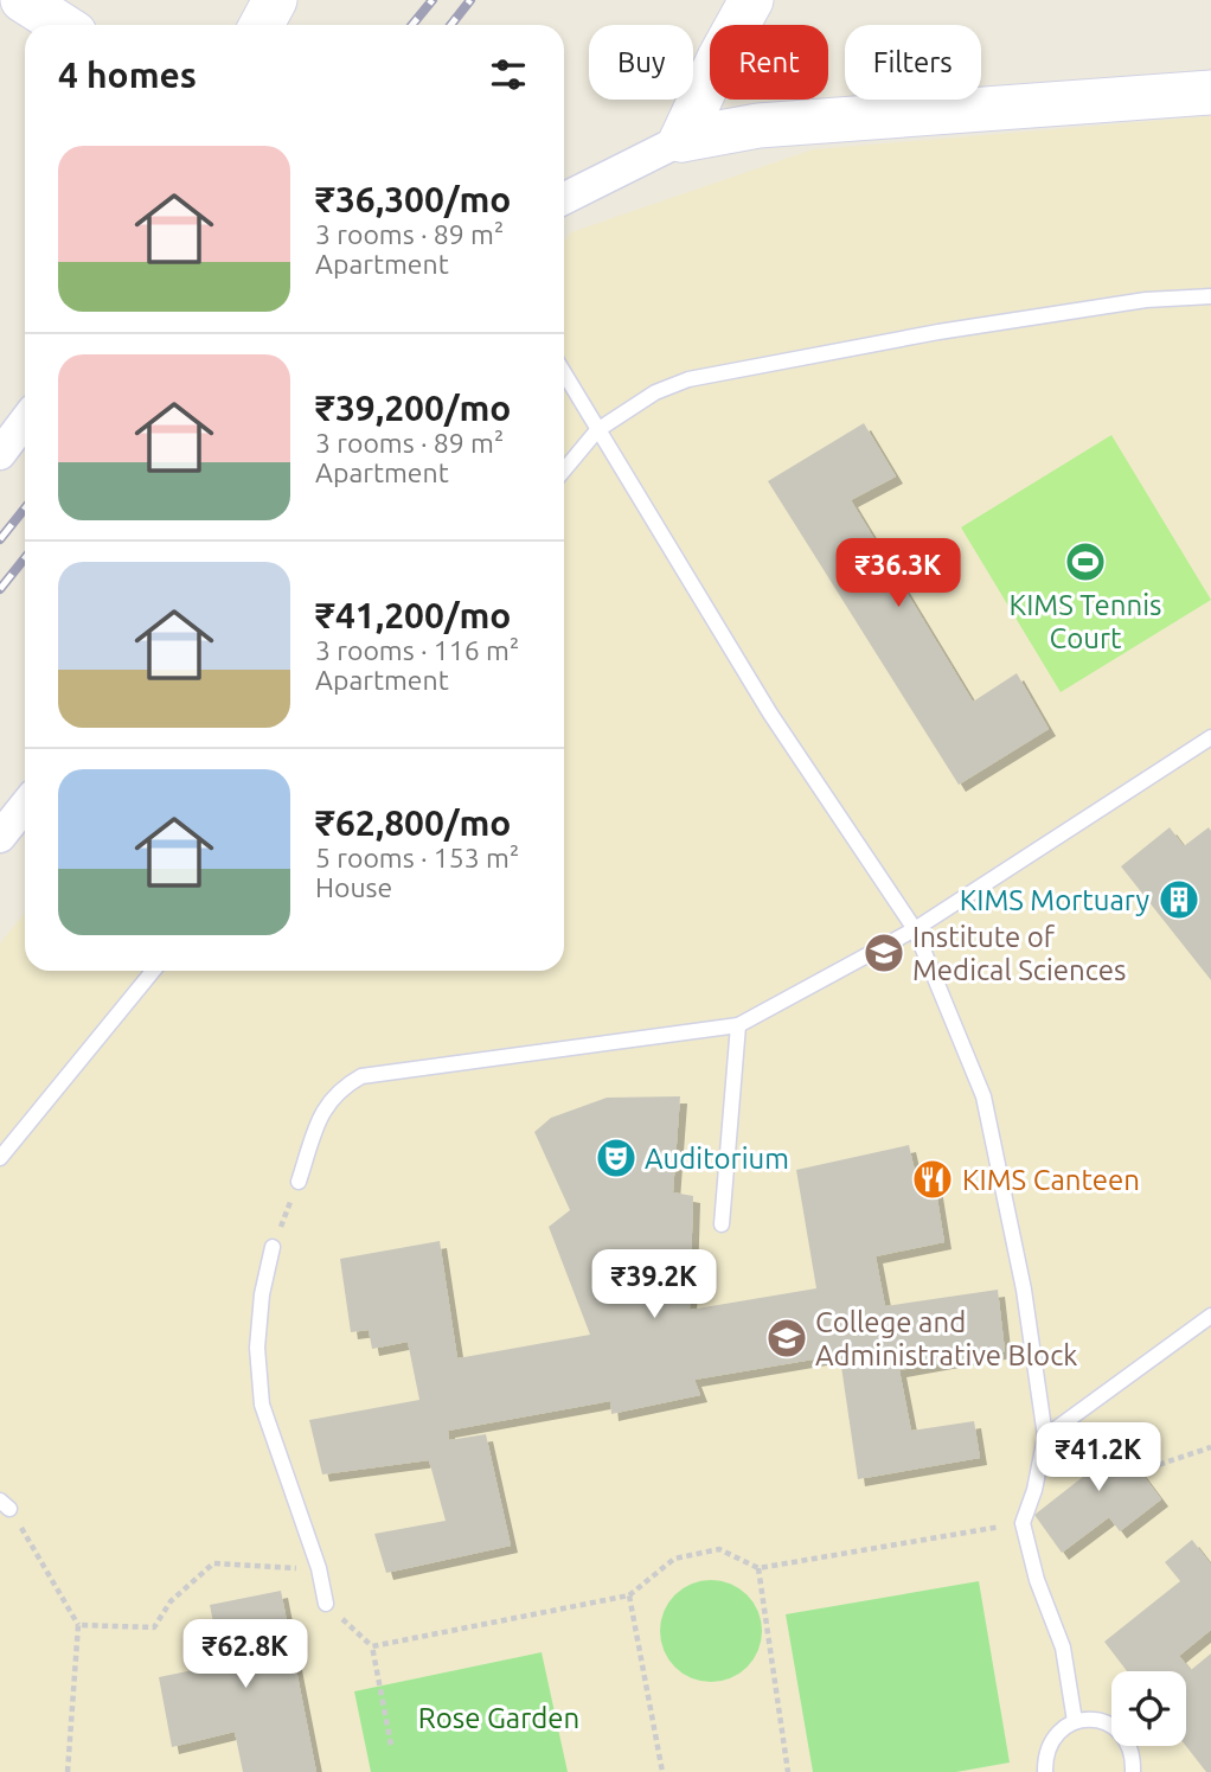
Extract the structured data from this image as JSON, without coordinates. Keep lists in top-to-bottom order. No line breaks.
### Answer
{"parks":["Rose Garden"],"places":{"sports":["KIMS Tennis Court"],"building":["KIMS Mortuary"],"school or university":["Institute of Medical Sciences","College and Administrative Block"],"theatre":["Auditorium"],"restaurant":["KIMS Canteen"]},"page":{"chip":["Buy","Rent","Filters"],"heading":"4 homes","list":[{"name":"₹36,300/mo","note":"3 rooms · 89 m² · Apartment"},{"name":"₹39,200/mo","note":"3 rooms · 89 m² · Apartment"},{"name":"₹41,200/mo","note":"3 rooms · 116 m² · Apartment"},{"name":"₹62,800/mo","note":"5 rooms · 153 m² · House"}],"price":["₹36.3K","₹39.2K","₹41.2K","₹62.8K"]}}
